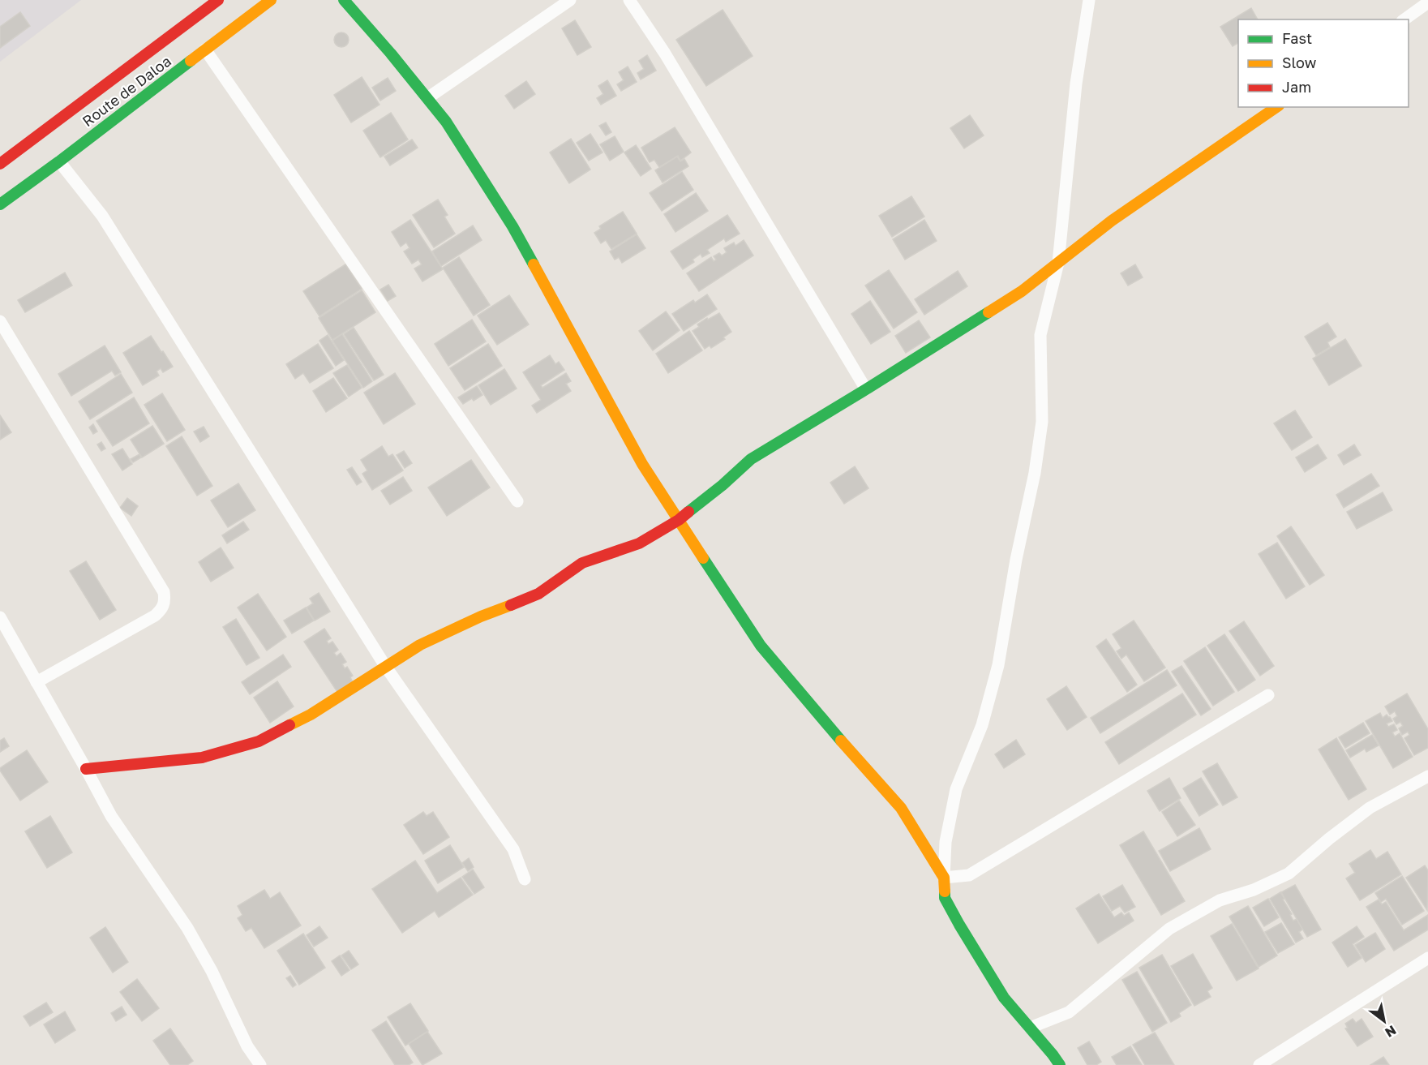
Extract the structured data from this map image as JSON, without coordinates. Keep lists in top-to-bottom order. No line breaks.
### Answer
{"streets":{"main road":["Route de Daloa"]},"legend":["Fast","Slow","Jam"],"north":"bottom right"}
